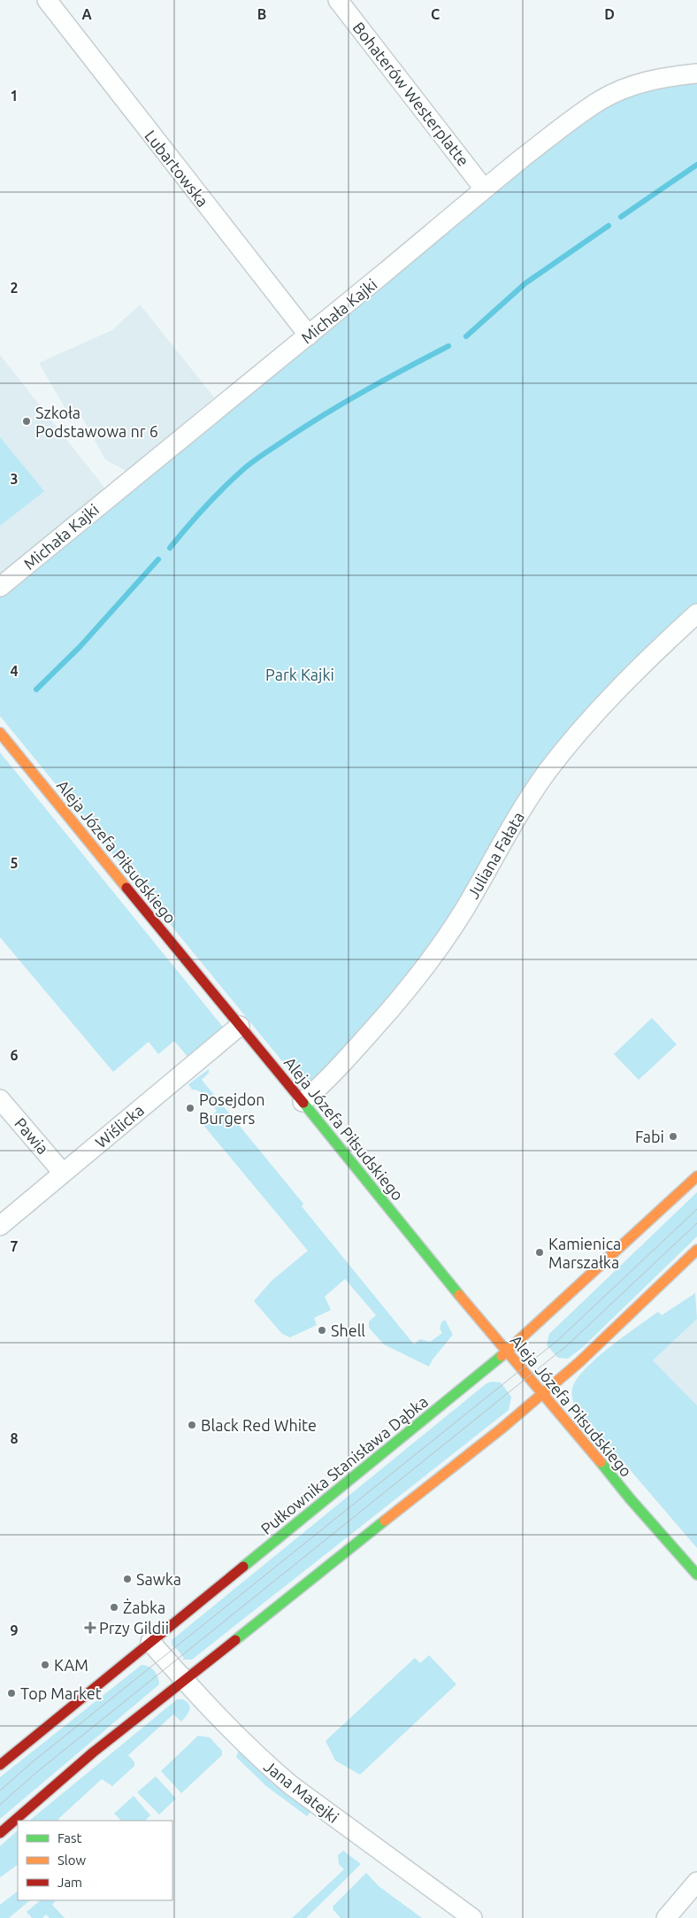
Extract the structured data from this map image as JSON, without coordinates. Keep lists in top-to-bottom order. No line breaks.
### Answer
{"streets":{"street":["Bohaterów Westerplatte","Lubartowska","Michała Kajki","Aleja Józefa Piłsudskiego","Juliana Fałata","Wiślicka","Pawia","Pułkownika Stanisława Dąbka","Jana Matejki"]},"crossings":[["Bohaterów Westerplatte","Michała Kajki"],["Lubartowska","Michała Kajki"],["Aleja Józefa Piłsudskiego","Juliana Fałata"],["Aleja Józefa Piłsudskiego","Wiślicka"],["Aleja Józefa Piłsudskiego","Pułkownika Stanisława Dąbka"],["Wiślicka","Pawia"],["Pułkownika Stanisława Dąbka","Jana Matejki"]],"parks":["Park Kajki"],"places":{"other":["Szkoła Podstawowa nr 6","Posejdon Burgers","Fabi","Kamienica Marszałka","Shell","Black Red White","Sawka","Żabka","KAM","Top Market"],"health":["Przy Gildii"]},"legend":["Fast","Slow","Jam"],"grid":{"columns":["A","B","C","D"],"rows":["1","2","3","4","5","6","7","8","9"]}}
